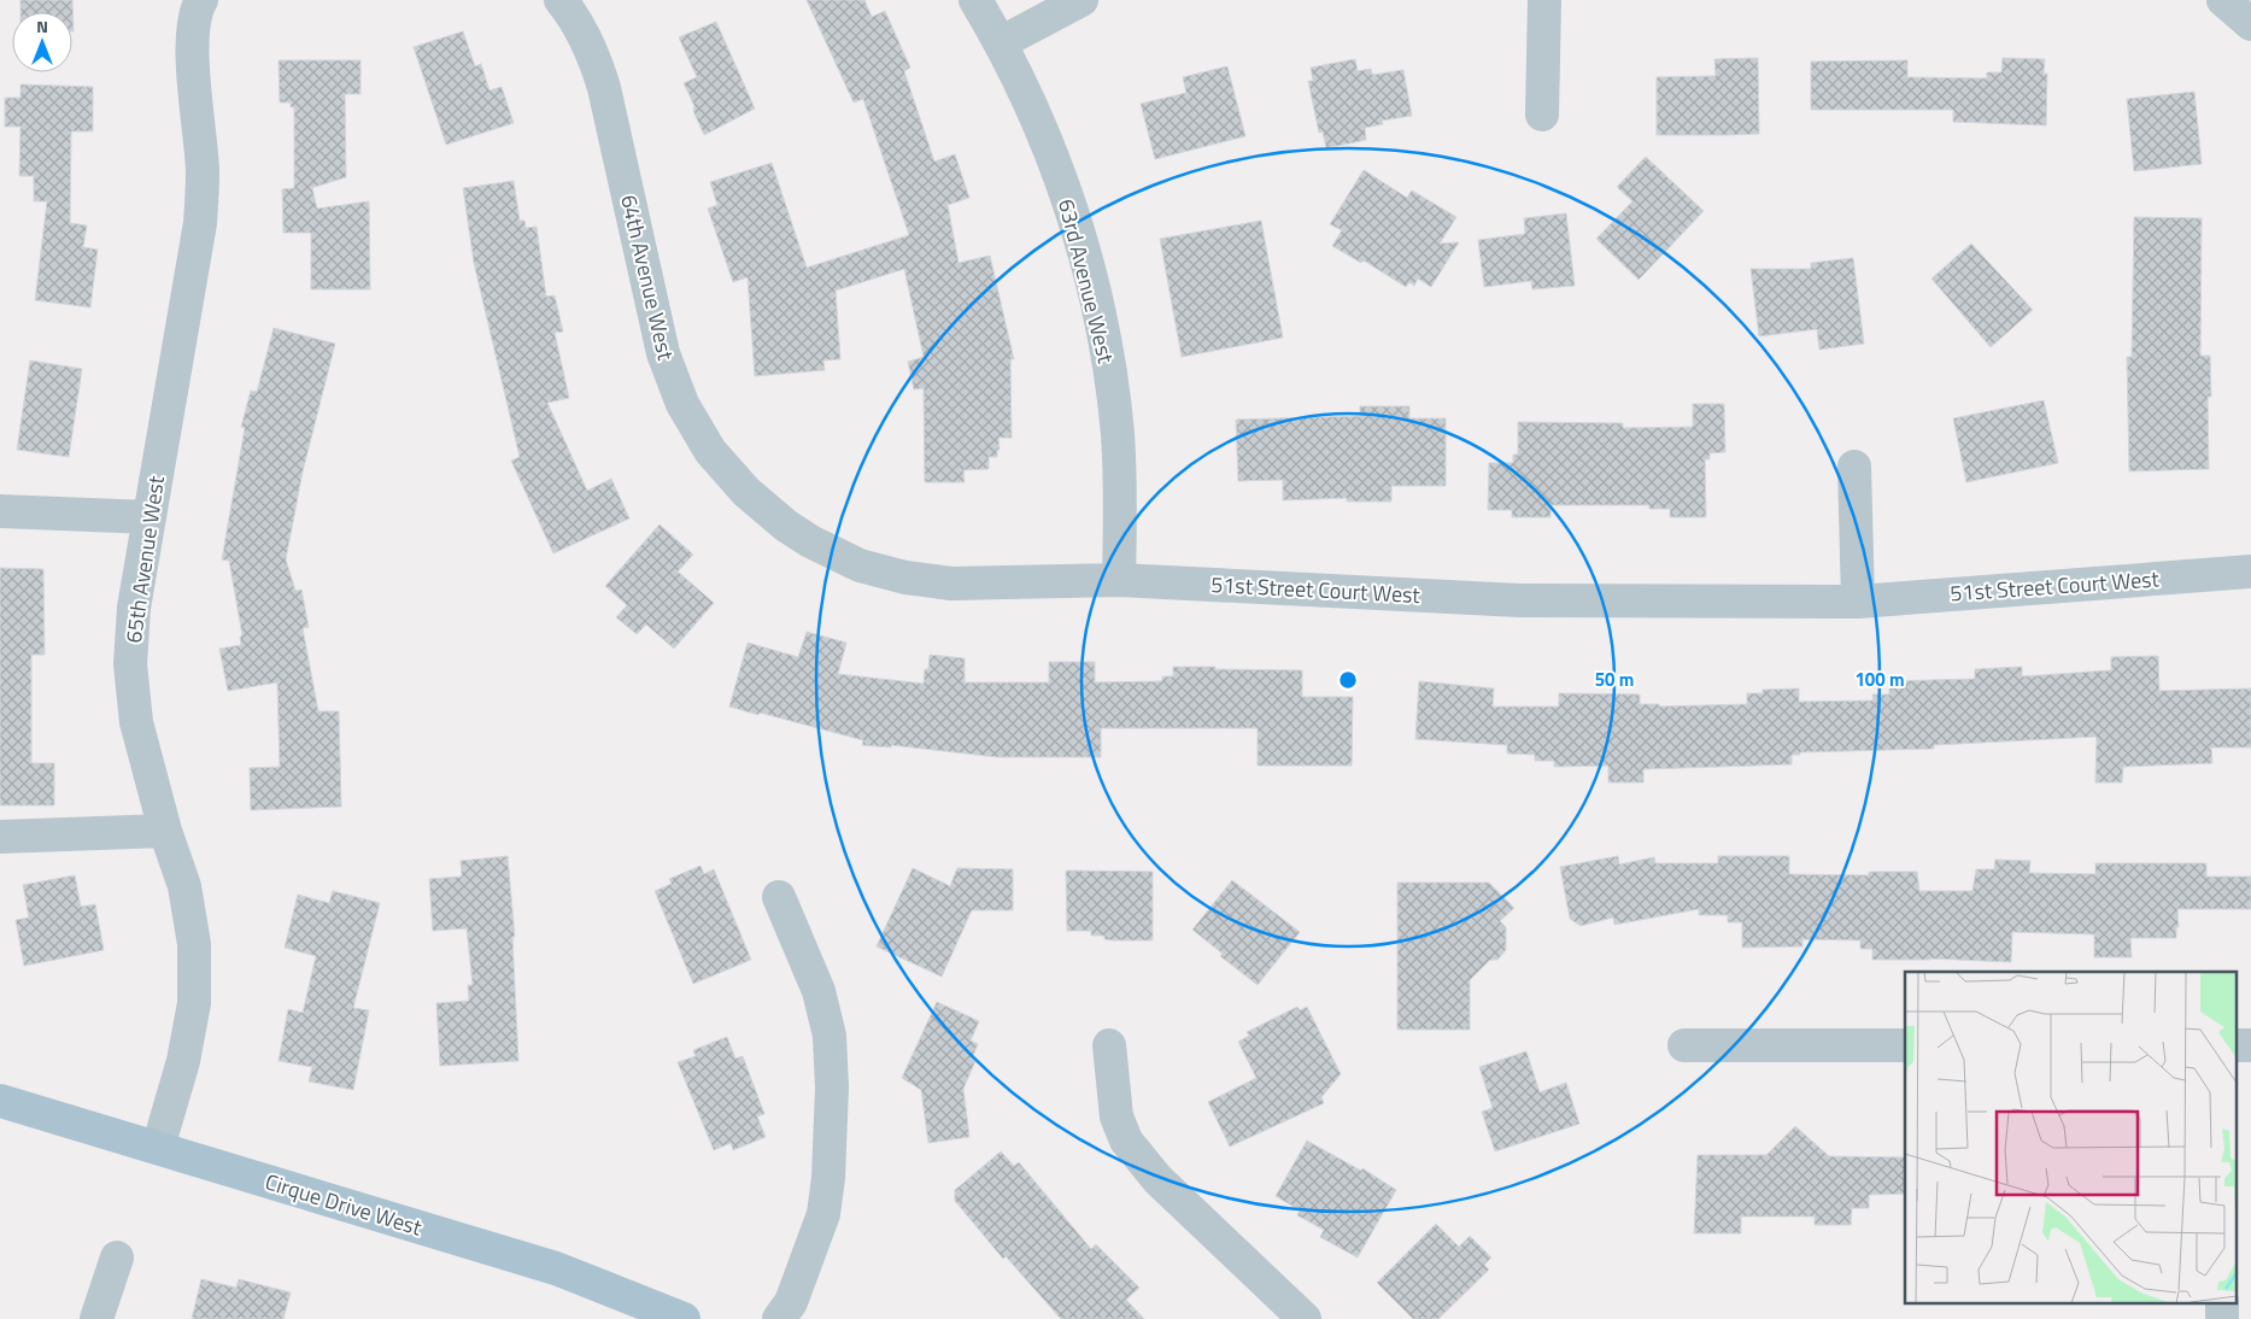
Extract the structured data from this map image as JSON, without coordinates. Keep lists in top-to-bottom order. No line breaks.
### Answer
{"streets":{"main road":["Cirque Drive West"],"street":["64th Avenue West","63rd Avenue West","65th Avenue West","51st Street Court West"]},"crossings":[["64th Avenue West","51st Street Court West"],["63rd Avenue West","51st Street Court West"],["65th Avenue West","Cirque Drive West"]],"north":"top","rings":["50 m","100 m"]}
